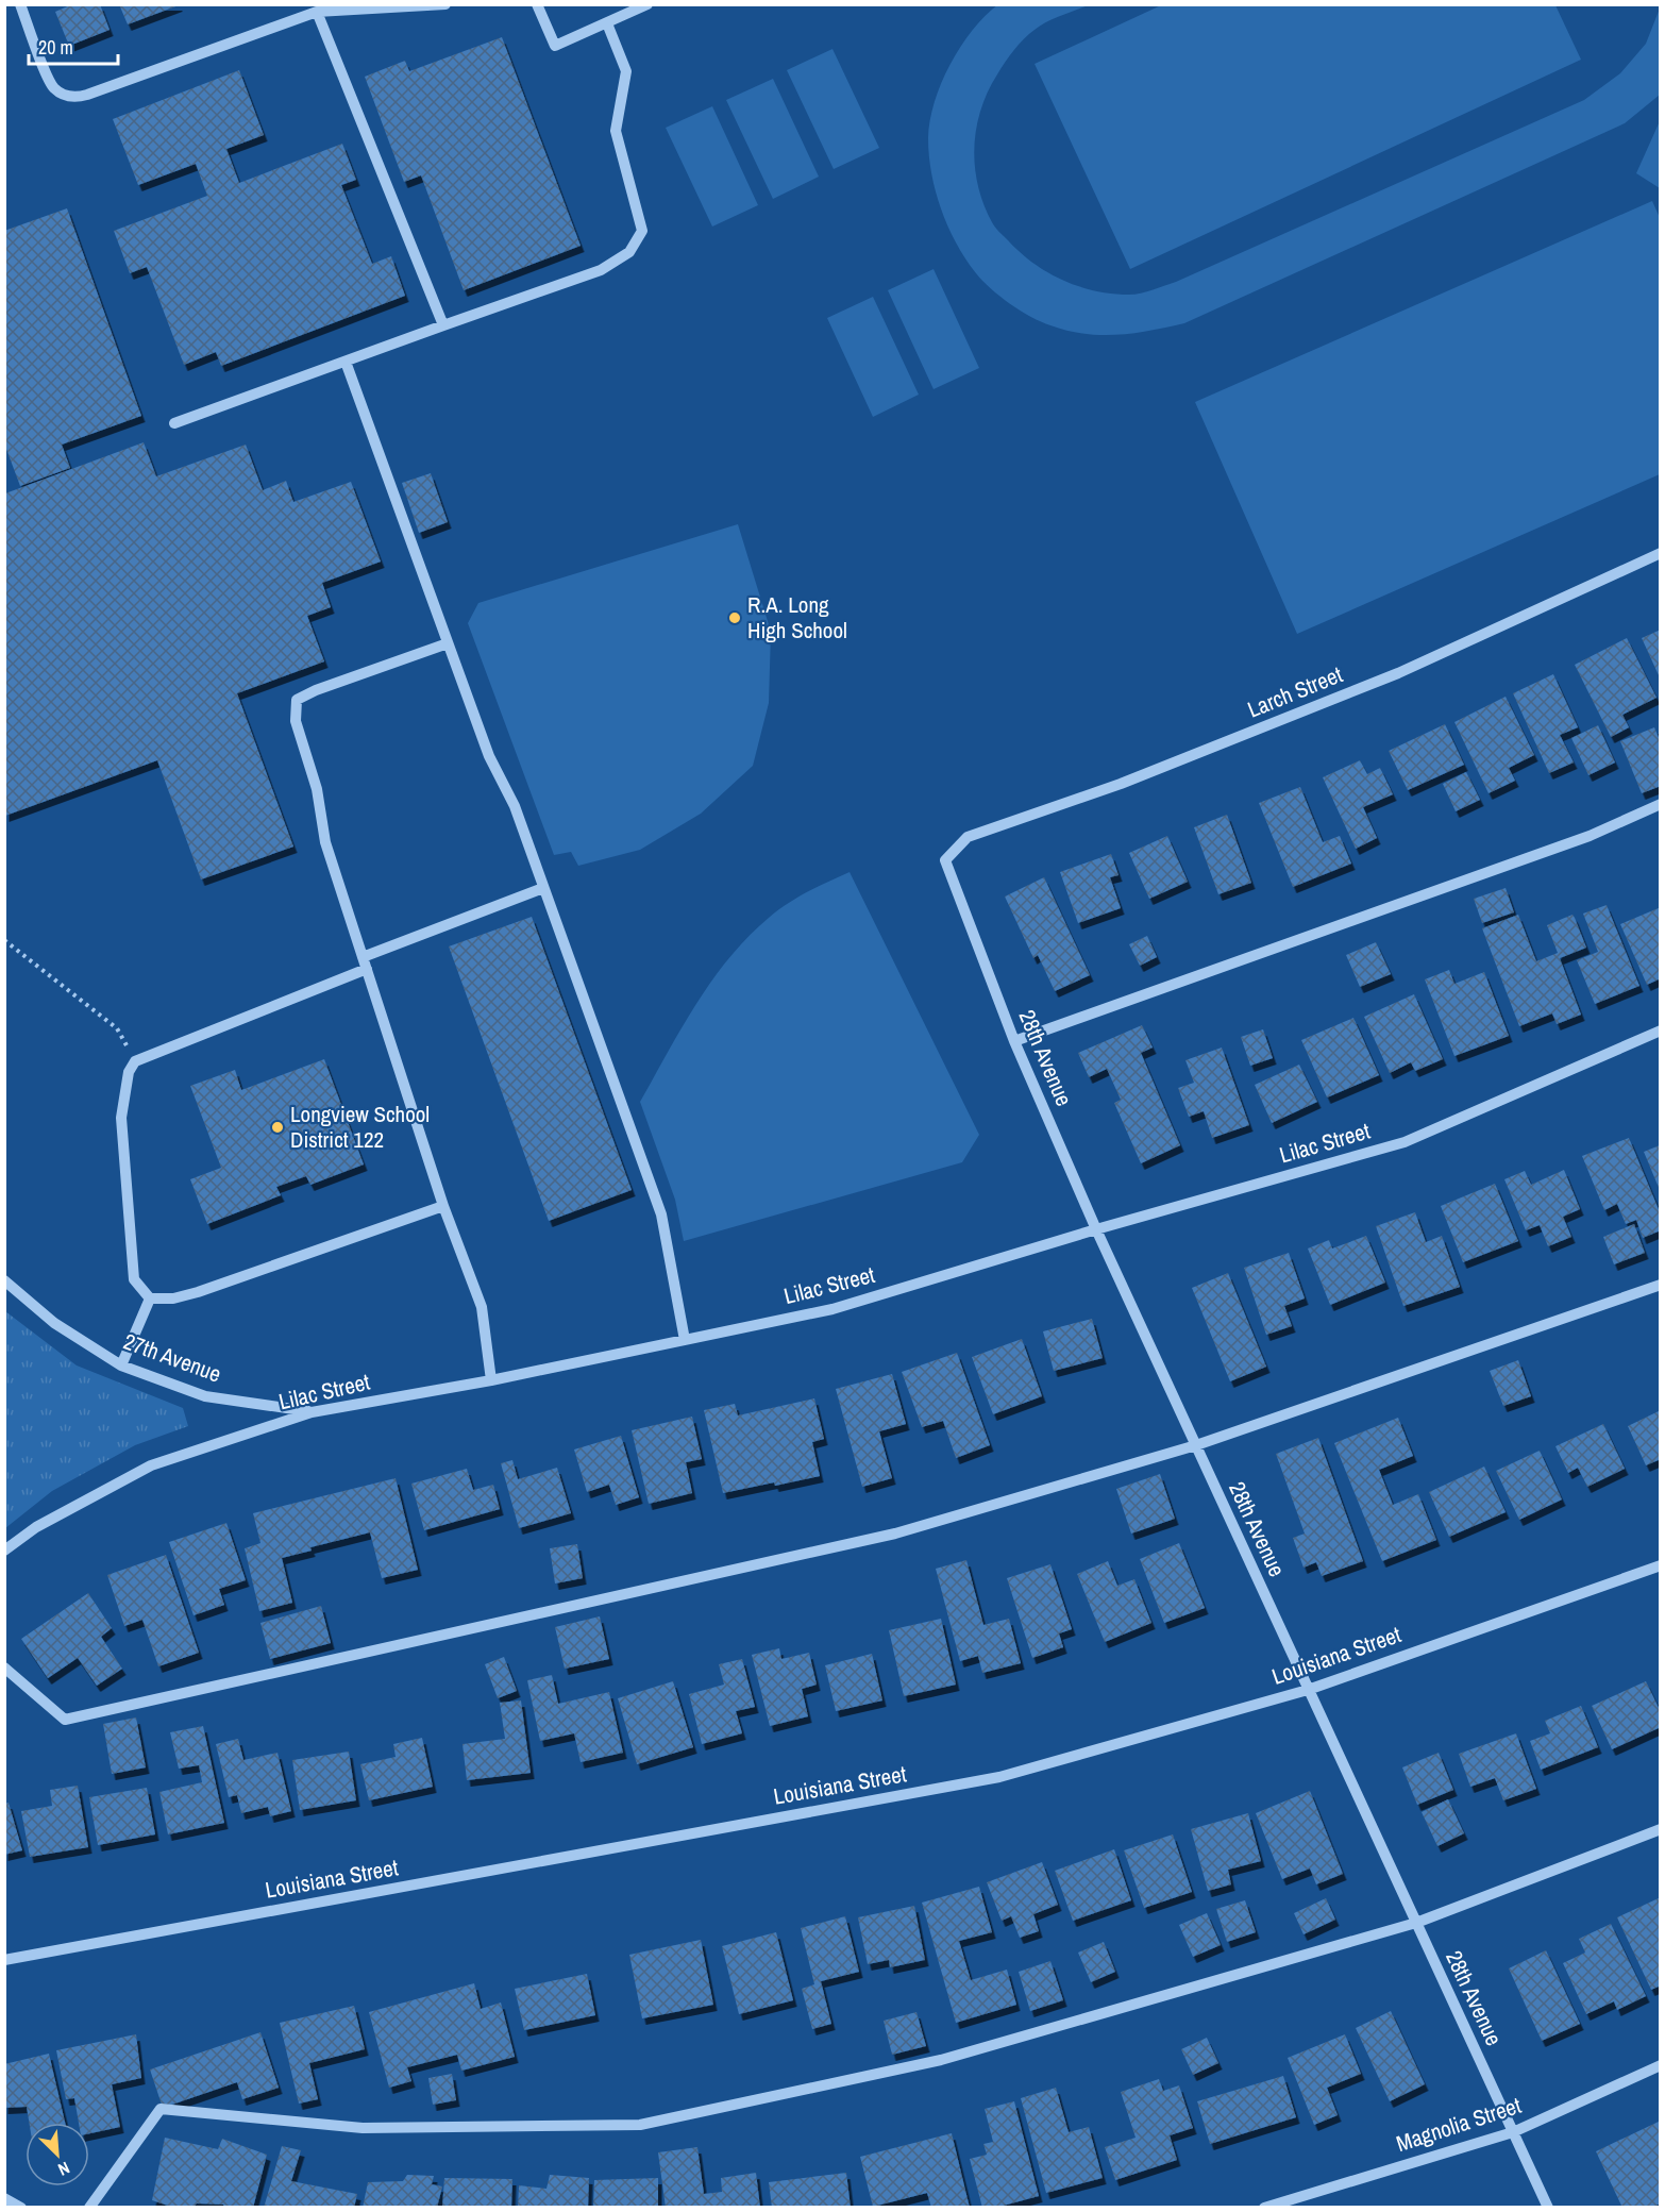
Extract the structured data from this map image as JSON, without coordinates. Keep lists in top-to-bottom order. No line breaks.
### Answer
{"streets":{"street":["Larch Street","28th Avenue","Lilac Street","27th Avenue","Louisiana Street","Magnolia Street"]},"crossings":[["Larch Street","28th Avenue"],["28th Avenue","Lilac Street"],["28th Avenue","Louisiana Street"],["28th Avenue","Magnolia Street"],["Lilac Street","27th Avenue"]],"places":["R.A. Long High School","Longview School District 122"],"scale_bar":"20 m","north":"bottom right"}
